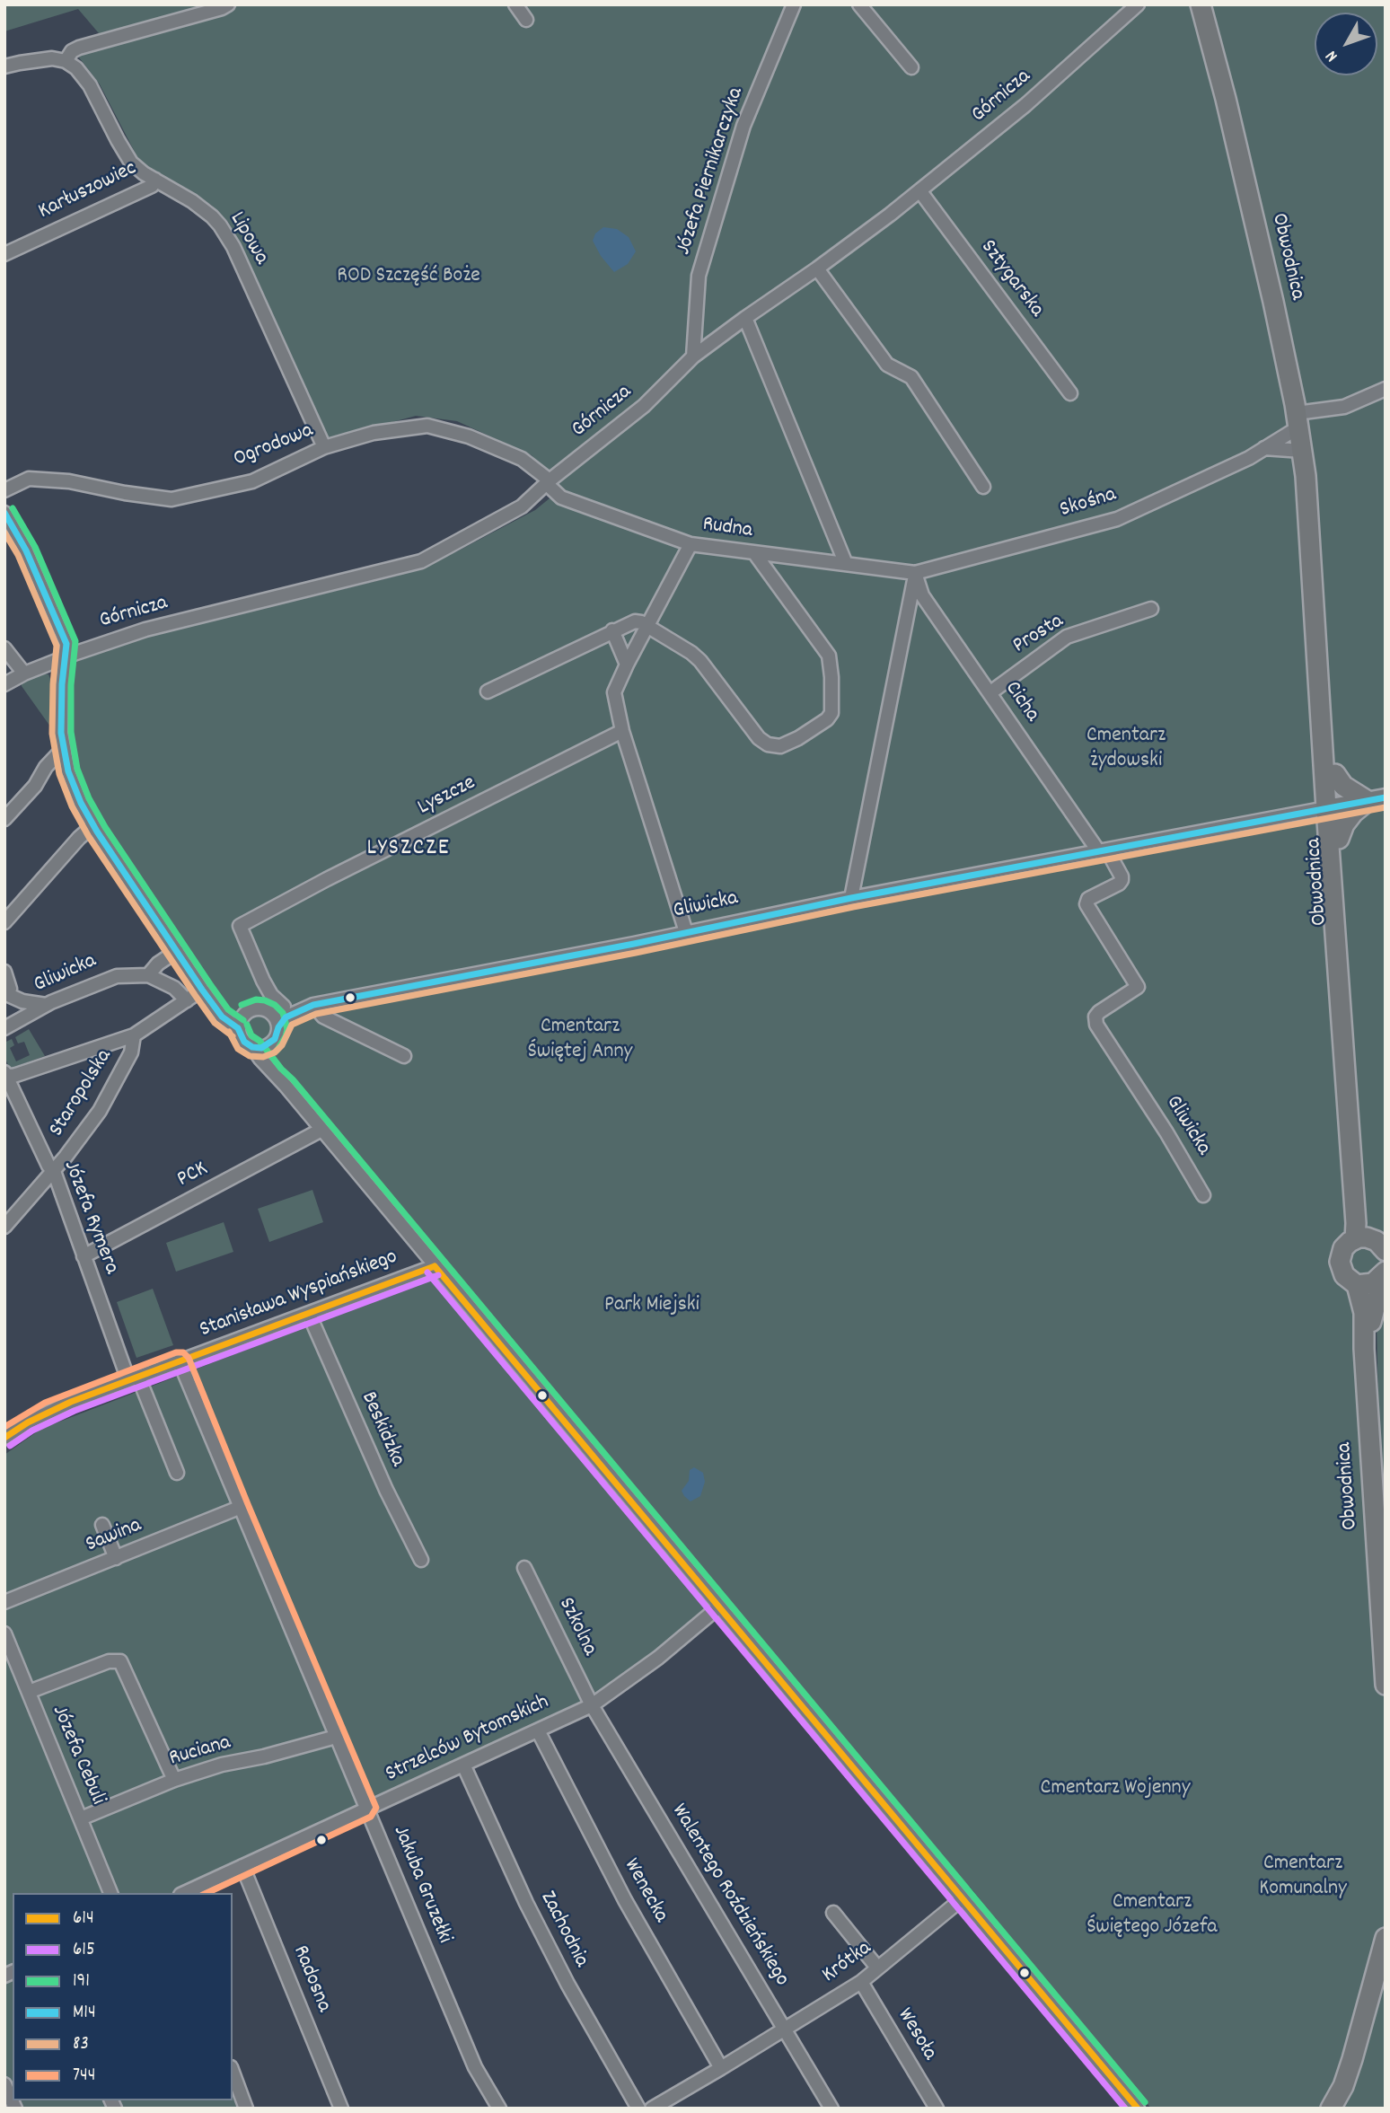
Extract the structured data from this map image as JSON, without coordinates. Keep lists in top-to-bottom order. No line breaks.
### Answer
{"streets":{"highway":["Obwodnica"],"main road":["Gliwicka"],"street":["Górnicza","Józefa Piernikarczyka","Karłuszowiec","Lipowa","Sztygarska","Ogrodowa","Skośna","Rudna","Prosta","Cicha","Lyszcze","Staropolska","PCK","Józefa Rymera","Stanisława Wyspiańskiego","Beskidzka","Sawina","Szkolna","Strzelców Bytomskich","Ruciana","Józefa Cebuli","Jakuba Gruzełki","Wenecka","Walentego Roździeńskiego","Zachodnia","Krótka","Radosna","Wesoła"]},"crossings":[["Górnicza","Józefa Piernikarczyka"],["Górnicza","Sztygarska"],["Górnicza","Ogrodowa"],["Górnicza","Rudna"],["Karłuszowiec","Lipowa"],["Lipowa","Ogrodowa"],["Obwodnica","Skośna"],["Obwodnica","Gliwicka"],["Ogrodowa","Rudna"],["Skośna","Rudna"],["Skośna","Cicha"],["Rudna","Cicha"],["Prosta","Cicha"],["Cicha","Gliwicka"],["Lyszcze","Gliwicka"],["Staropolska","Józefa Rymera"],["PCK","Józefa Rymera"],["Józefa Rymera","Stanisława Wyspiańskiego"],["Stanisława Wyspiańskiego","Beskidzka"],["Stanisława Wyspiańskiego","Jakuba Gruzełki"],["Sawina","Jakuba Gruzełki"],["Szkolna","Strzelców Bytomskich"],["Szkolna","Walentego Roździeńskiego"],["Strzelców Bytomskich","Jakuba Gruzełki"],["Strzelców Bytomskich","Wenecka"],["Strzelców Bytomskich","Walentego Roździeńskiego"],["Strzelców Bytomskich","Zachodnia"],["Strzelców Bytomskich","Radosna"],["Ruciana","Józefa Cebuli"],["Ruciana","Jakuba Gruzełki"],["Wenecka","Krótka"],["Walentego Roździeńskiego","Krótka"],["Krótka","Wesoła"]],"districts":["LYSZCZE"],"parks":["ROD Szczęść Boże","Cmentarz żydowski","Cmentarz Świętej Anny","Park Miejski","Cmentarz Wojenny","Cmentarz Komunalny","Cmentarz Świętego Józefa"],"lines":["transit line 191","transit line M14","transit line 83","transit line 614","transit line 615","transit line 744"],"legend":["614","615","191","M14","83","744"],"north":"bottom left"}
